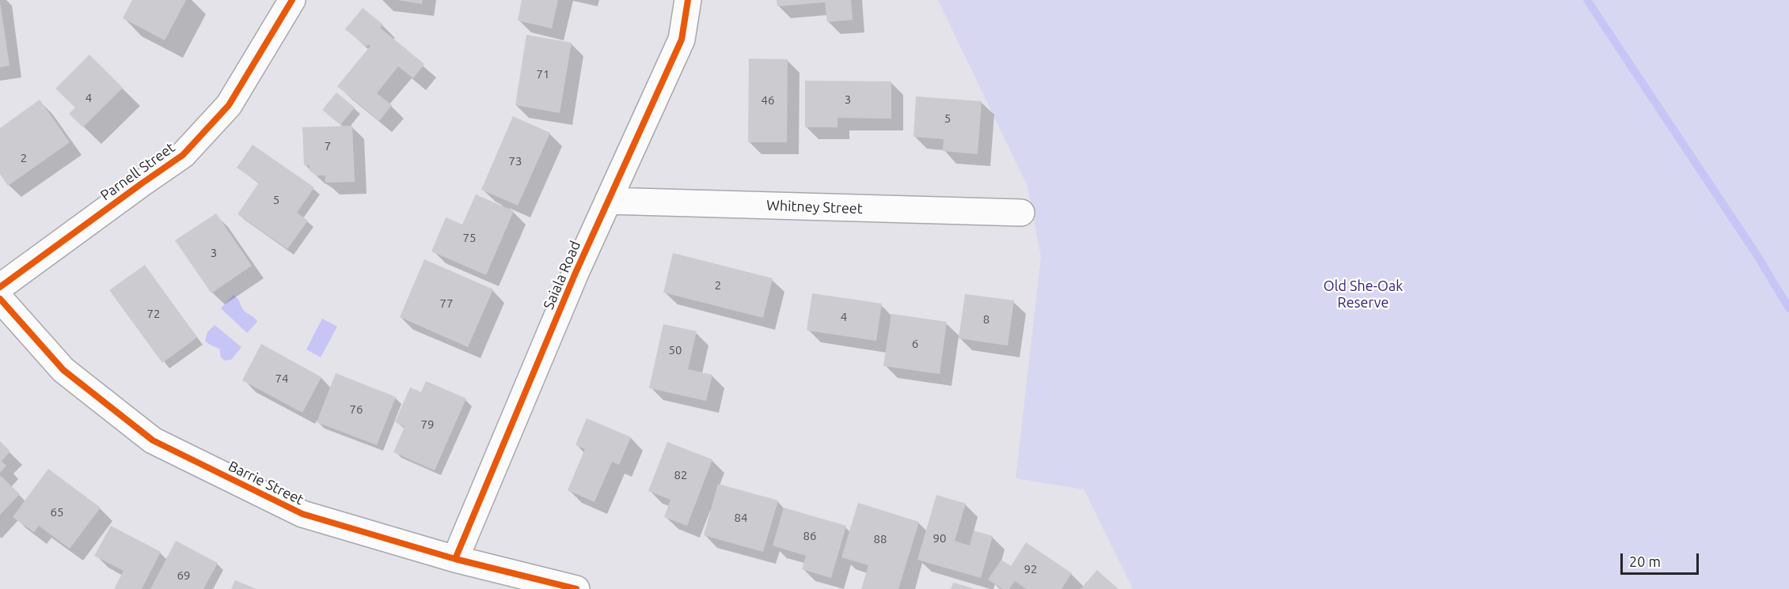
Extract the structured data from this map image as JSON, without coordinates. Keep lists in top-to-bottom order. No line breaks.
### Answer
{"streets":{"street":["Parnell Street","Whitney Street","Saiala Road","Barrie Street"]},"crossings":[["Whitney Street","Saiala Road"],["Saiala Road","Barrie Street"]],"parks":["Old She-Oak Reserve"],"house_numbers":["71","4","3","46","5","7","2","73","5","75","3","2","77","72","4","8","6","50","74","76","79","82","65","84","86","90","88","92","69"],"scale_bar":"20 m"}
